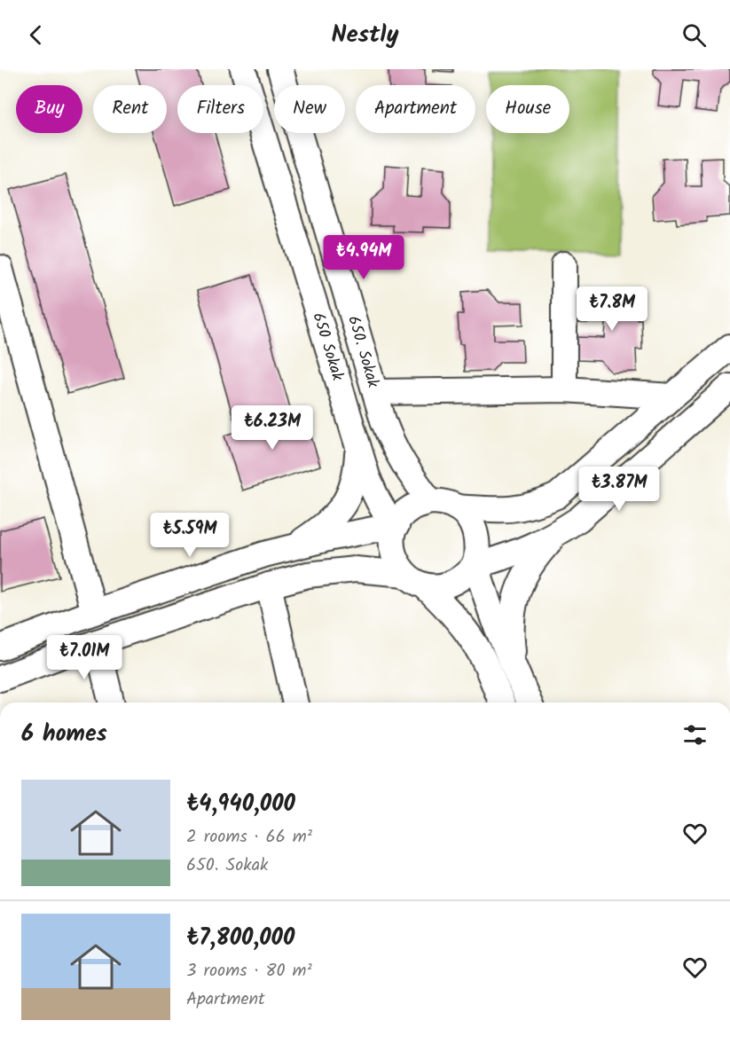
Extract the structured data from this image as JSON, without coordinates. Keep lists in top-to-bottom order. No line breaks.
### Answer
{"streets":{"street":["650 Sokak","650. Sokak"]},"crossings":[["650 Sokak","650. Sokak"]],"page":{"header":"Nestly","chip":["Buy","Rent","Filters","New","Apartment","House"],"price":["₺4.94M","₺7.8M","₺6.23M","₺3.87M","₺5.59M","₺7.01M"],"heading":"6 homes","list":[{"name":"₺4,940,000","note":"2 rooms · 66 m² · 650. Sokak"},{"name":"₺7,800,000","note":"3 rooms · 80 m² · Apartment"}]}}
